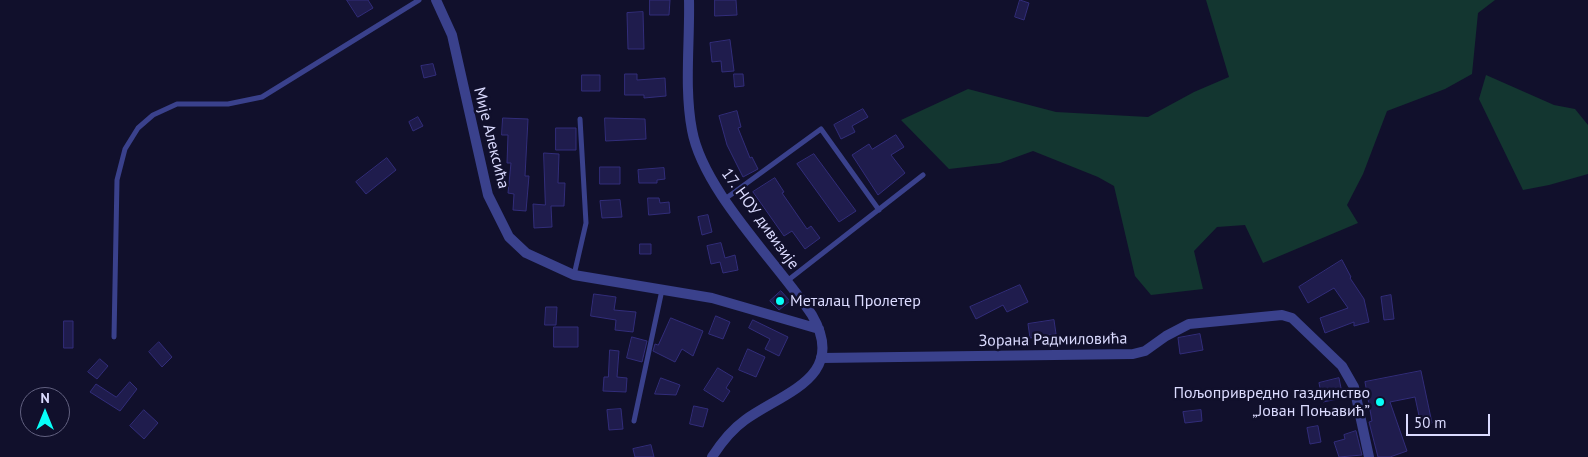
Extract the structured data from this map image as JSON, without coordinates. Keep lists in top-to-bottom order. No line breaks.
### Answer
{"streets":{"street":["Мије Алексића","17. НОУ дивизије","Зорана Радмиловића"]},"crossings":[["Мије Алексића","17. НОУ дивизије"],["17. НОУ дивизије","Зорана Радмиловића"]],"places":["Металац Пролетер","Пољопривредно газдинство „Јован Поњавић”"],"scale_bar":"50 m","north":"top"}
